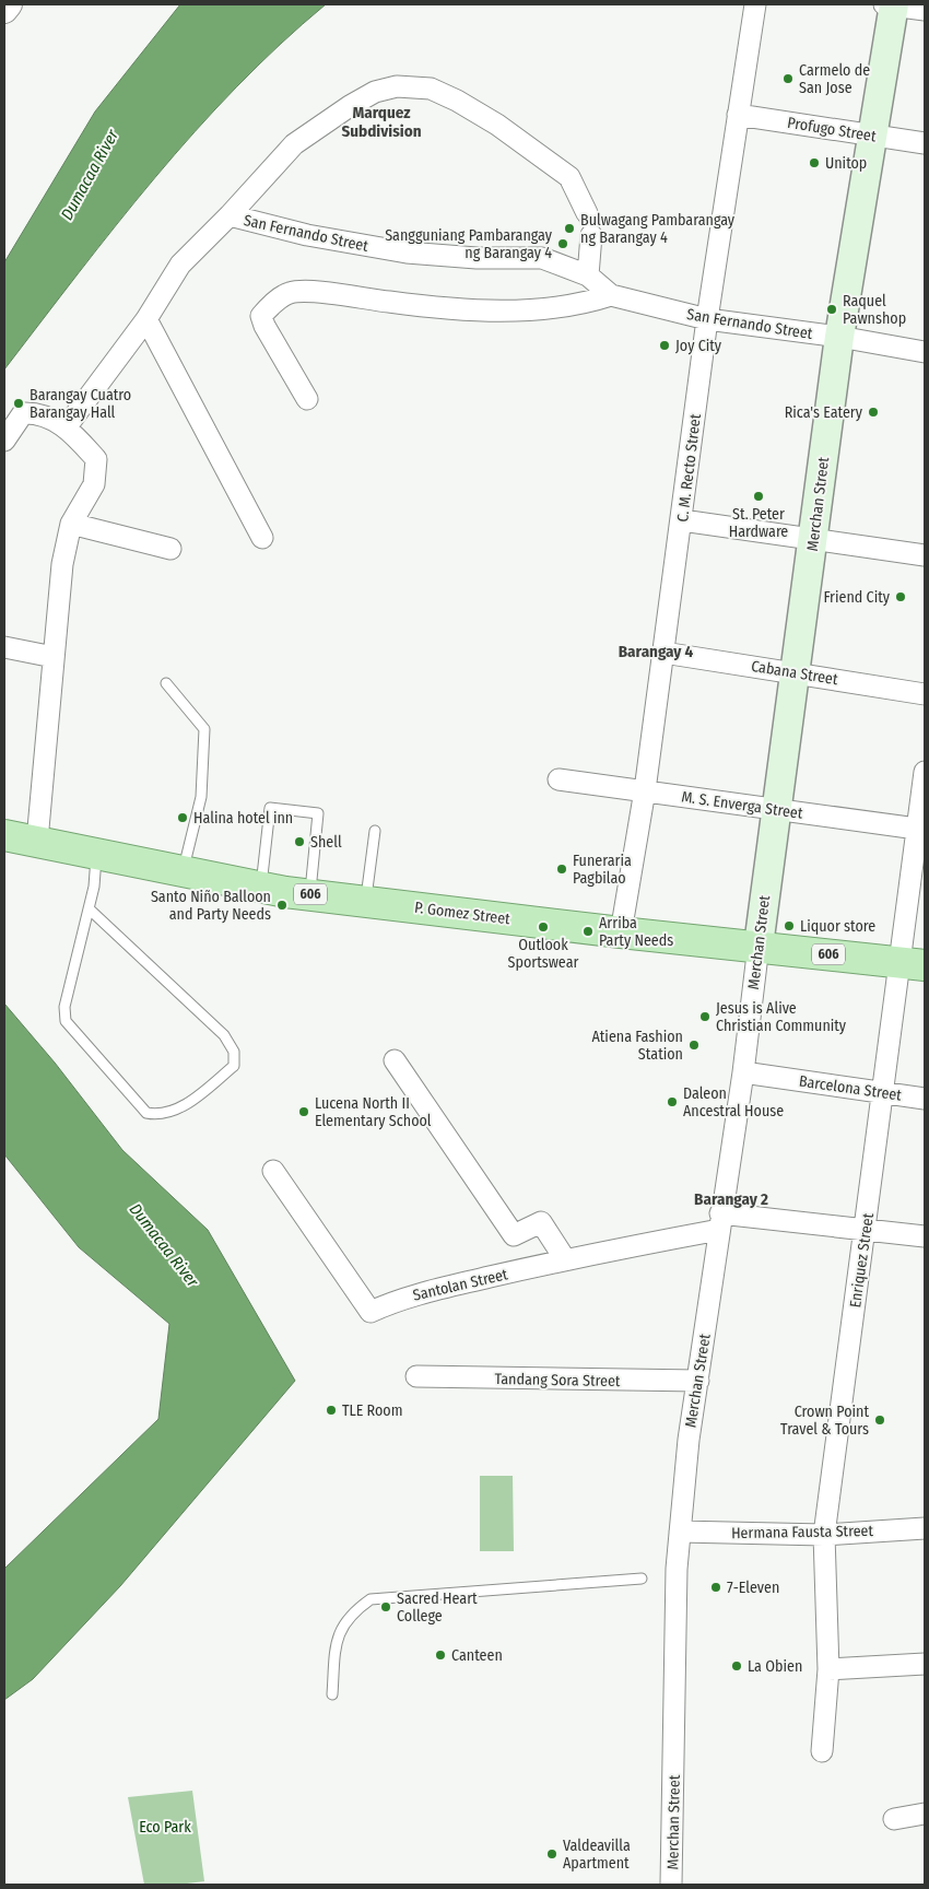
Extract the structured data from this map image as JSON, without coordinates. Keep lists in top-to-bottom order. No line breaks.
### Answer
{"streets":{"main road":["Merchan Street","606","P. Gomez Street"],"street":["Profugo Street","San Fernando Street","C. M. Recto Street","Cabana Street","M. S. Enverga Street","Barcelona Street","Enriquez Street","Santolan Street","Tandang Sora Street","Hermana Fausta Street"]},"crossings":[["Profugo Street","C. M. Recto Street"],["Profugo Street","Merchan Street"],["San Fernando Street","C. M. Recto Street"],["San Fernando Street","Merchan Street"],["C. M. Recto Street","Cabana Street"],["C. M. Recto Street","M. S. Enverga Street"],["C. M. Recto Street","P. Gomez Street"],["Merchan Street","Cabana Street"],["Merchan Street","M. S. Enverga Street"],["Merchan Street","P. Gomez Street"],["Merchan Street","Barcelona Street"],["Merchan Street","Santolan Street"],["Merchan Street","Tandang Sora Street"],["Merchan Street","Hermana Fausta Street"],["M. S. Enverga Street","Enriquez Street"],["P. Gomez Street","Enriquez Street"],["Barcelona Street","Enriquez Street"],["Enriquez Street","Santolan Street"],["Enriquez Street","Hermana Fausta Street"]],"districts":["Marquez Subdivision","Barangay 4","Barangay 2"],"water":["Dumacaa River"],"parks":["Eco Park"],"places":["Carmelo de San Jose","Unitop","Bulwagang Pambarangay ng Barangay 4","Sangguniang Pambarangay ng Barangay 4","Raquel Pawnshop","Joy City","Barangay Cuatro Barangay Hall","Rica's Eatery","St. Peter Hardware","Friend City","Halina hotel inn","Shell","Funeraria Pagbilao","Santo Niño Balloon and Party Needs","Liquor store","Outlook Sportswear","Arriba Party Needs","Jesus is Alive Christian Community","Atiena Fashion Station","Daleon Ancestral House","Lucena North II Elementary School","TLE Room","Crown Point Travel & Tours","7-Eleven","Sacred Heart College","Canteen","La Obien","Valdeavilla Apartment"]}
